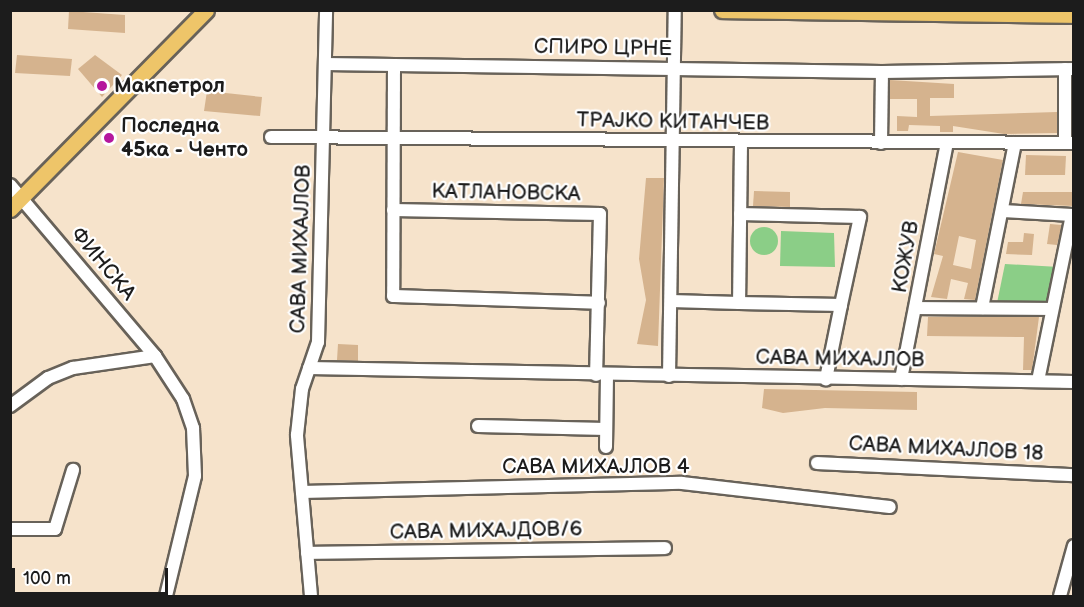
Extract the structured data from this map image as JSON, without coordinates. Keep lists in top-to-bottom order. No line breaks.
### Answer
{"streets":{"street":["СПИРО ЦРНЕ","ТРАЈКО КИТАНЧЕВ","КАТЛАНОВСКА","САВА МИХАЈЛОВ","КОЖУВ","ФИНСКА","САВА МИХАЈЛОВ 18","САВА МИХАЈЛОВ 4","САВА МИХАЈДОВ/6"]},"crossings":[["СПИРО ЦРНЕ","ТРАЈКО КИТАНЧЕВ"],["СПИРО ЦРНЕ","САВА МИХАЈЛОВ"],["ТРАЈКО КИТАНЧЕВ","САВА МИХАЈЛОВ"],["ТРАЈКО КИТАНЧЕВ","КОЖУВ"],["КАТЛАНОВСКА","САВА МИХАЈЛОВ"],["САВА МИХАЈЛОВ","КОЖУВ"]],"places":["Макпетрол","Последна 45ка - Ченто"],"scale_bar":"100 m"}
